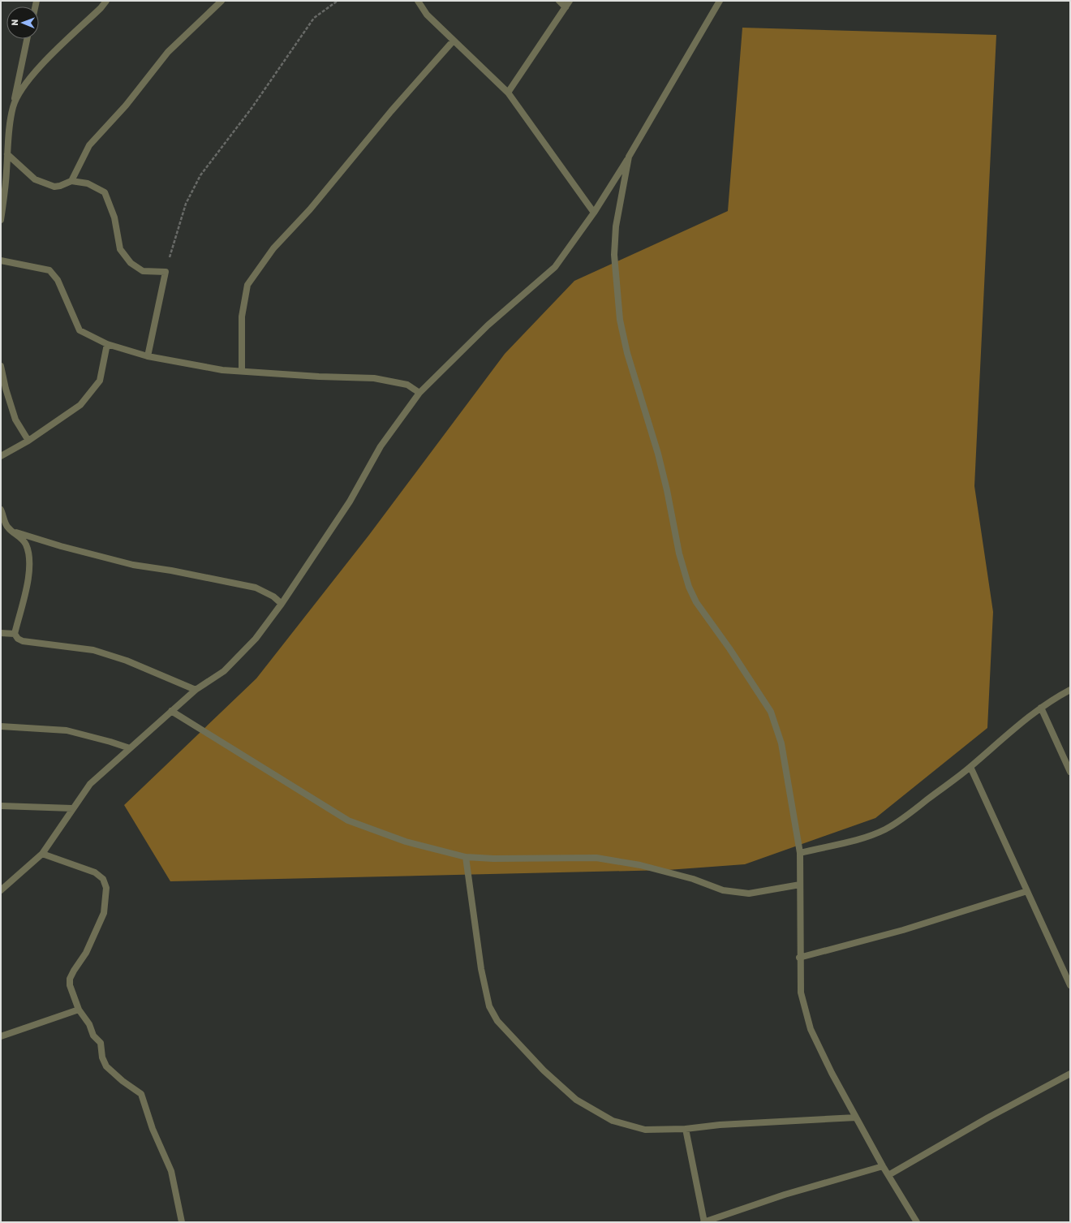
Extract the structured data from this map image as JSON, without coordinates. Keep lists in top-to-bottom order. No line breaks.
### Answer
{"north":"left"}
